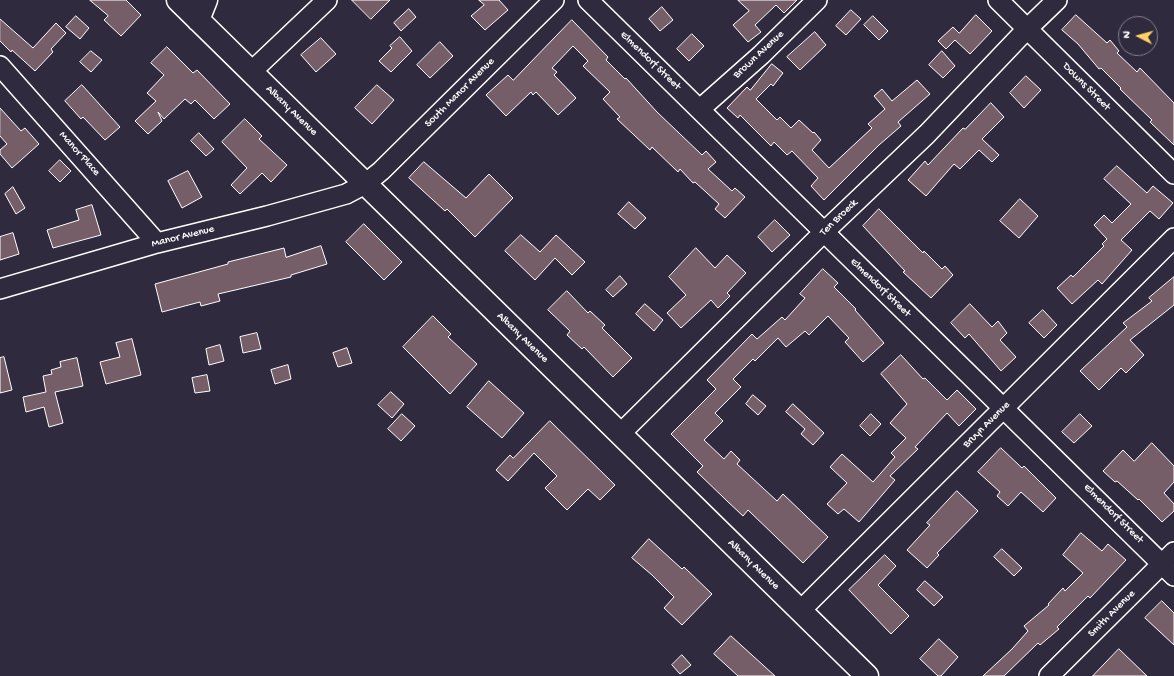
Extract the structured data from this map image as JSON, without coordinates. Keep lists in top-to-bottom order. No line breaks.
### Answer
{"streets":{"main road":["Albany Avenue"],"street":["Brown Avenue","Elmendorf Street","Downs Street","South Manor Avenue","Manor Place","Ten Broeck","Manor Avenue","Bruyn Avenue","Smith Avenue"]},"crossings":[["Brown Avenue","Elmendorf Street"],["Elmendorf Street","Ten Broeck"],["Elmendorf Street","Bruyn Avenue"],["Elmendorf Street","Smith Avenue"],["Downs Street","Ten Broeck"],["South Manor Avenue","Albany Avenue"],["South Manor Avenue","Manor Avenue"],["Albany Avenue","Ten Broeck"],["Albany Avenue","Manor Avenue"],["Albany Avenue","Bruyn Avenue"],["Manor Place","Manor Avenue"]],"north":"left"}
